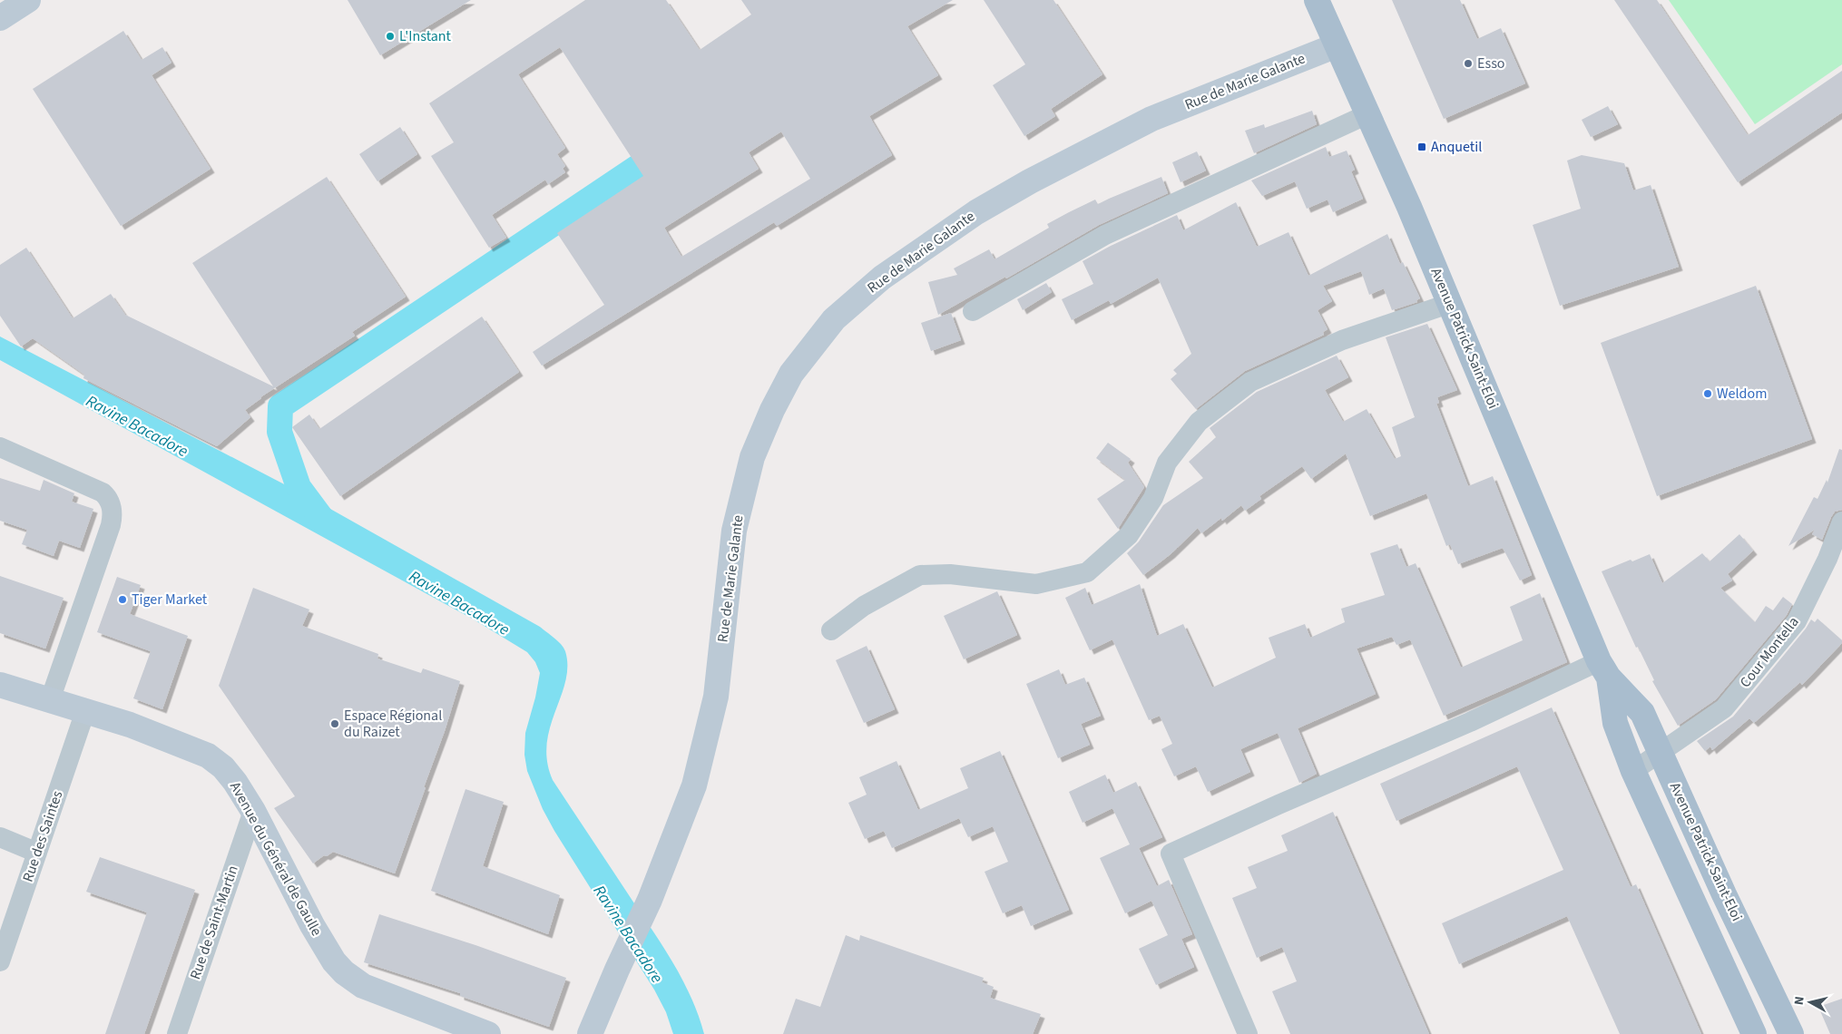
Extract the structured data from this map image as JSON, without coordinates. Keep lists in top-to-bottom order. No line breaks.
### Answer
{"streets":{"main road":["Avenue Patrick Saint-Eloi"],"street":["Rue de Marie Galante","Cour Montella","Rue des Saintes","Avenue du Général de Gaulle","Rue de Saint-Martin"]},"crossings":[["Rue de Marie Galante","Avenue Patrick Saint-Eloi"],["Avenue Patrick Saint-Eloi","Cour Montella"],["Rue des Saintes","Avenue du Général de Gaulle"],["Avenue du Général de Gaulle","Rue de Saint-Martin"]],"water":["Ravine Bacadore"],"places":{"other":["L'Instant","Esso","Weldom","Tiger Market","Espace Régional du Raizet"],"transit":["Anquetil"]},"north":"left"}
